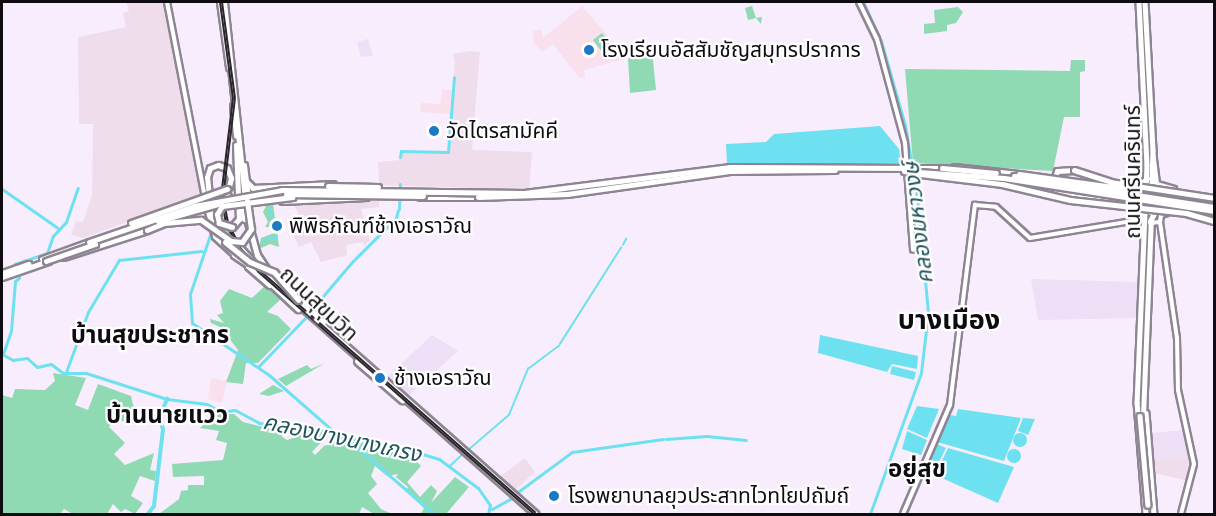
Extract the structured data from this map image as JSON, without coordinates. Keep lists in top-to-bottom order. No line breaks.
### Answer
{"streets":{"highway":["ถนนสุขุมวิท"],"main road":["ถนนศรีนครินทร์"]},"districts":["บางเมือง","บ้านสุขประชากร","บ้านนายแวว","อยู่สุข"],"water":["คลองมหาวงษ์","คลองบางนางเกรง"],"places":["โรงเรียนอัสสัมชัญสมุทรปราการ","วัดไตรสามัคคี","พิพิธภัณฑ์ช้างเอราวัณ","ช้างเอราวัณ","โรงพยาบาลยุวประสาทไวทโยปถัมถ์"]}
